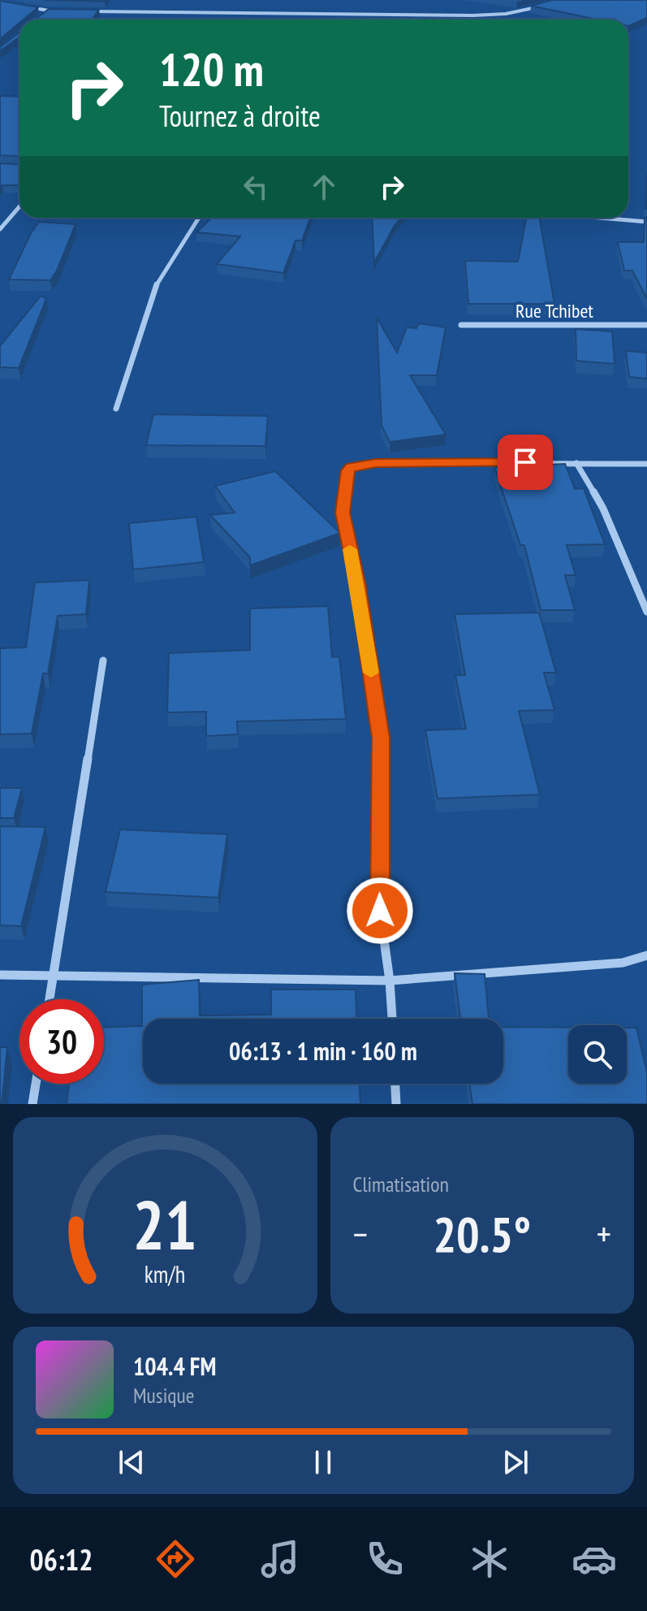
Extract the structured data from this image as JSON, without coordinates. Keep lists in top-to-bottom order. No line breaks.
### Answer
{"streets":{"street":["Rue Tchibet"]},"page":{"turn":["120 m","Tournez à droite"],"limit":"30","trip":"06:13 · 1 min · 160 m","tile":"Climatisation","heat":["−","20.5°","+"],"song":["104.4 FM","Musique"],"tabs":"06:12","gauge":["21","km/h"]}}
